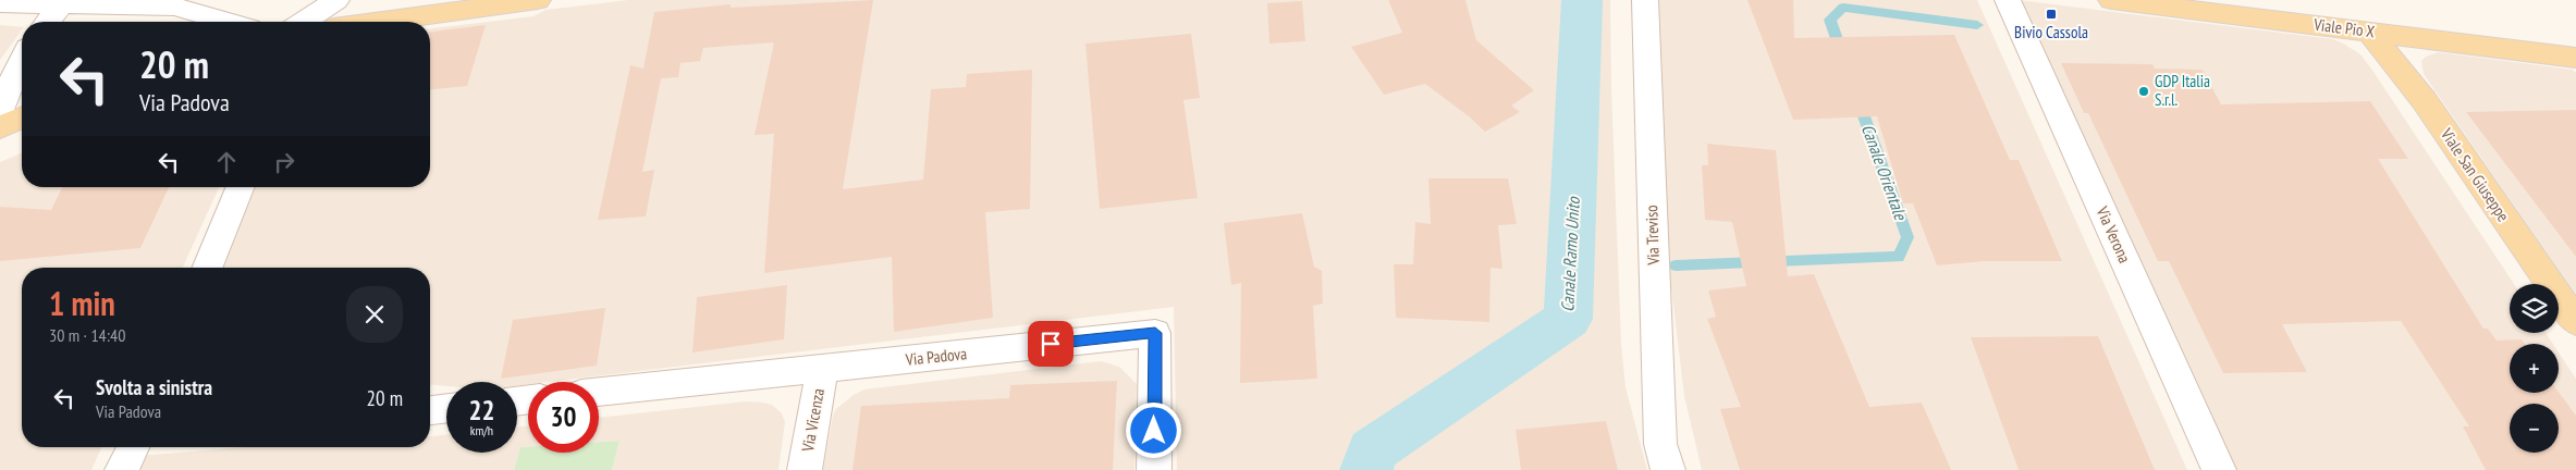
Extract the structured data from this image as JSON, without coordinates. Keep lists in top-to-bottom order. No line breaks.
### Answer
{"streets":{"main road":["Viale Pio X","Viale San Giuseppe"],"street":["Via Treviso","Via Verona","Via Padova","Via Vicenza"]},"crossings":[["Viale Pio X","Viale San Giuseppe"],["Via Padova","Via Vicenza"]],"water":["Canale Orientale","Canale Ramo Unito"],"places":{"transit":["Bivio Cassola"],"other":["GDP Italia S.r.l."]},"page":{"turn":["20 m","Via Padova"],"heading":["1 min","30 m · 14:40"],"map_buttons":["+","−"],"list":[{"name":"Svolta a sinistra","note":"Via Padova","value":"20 m"}],"speed":"22 km/h","limit":"30"}}
